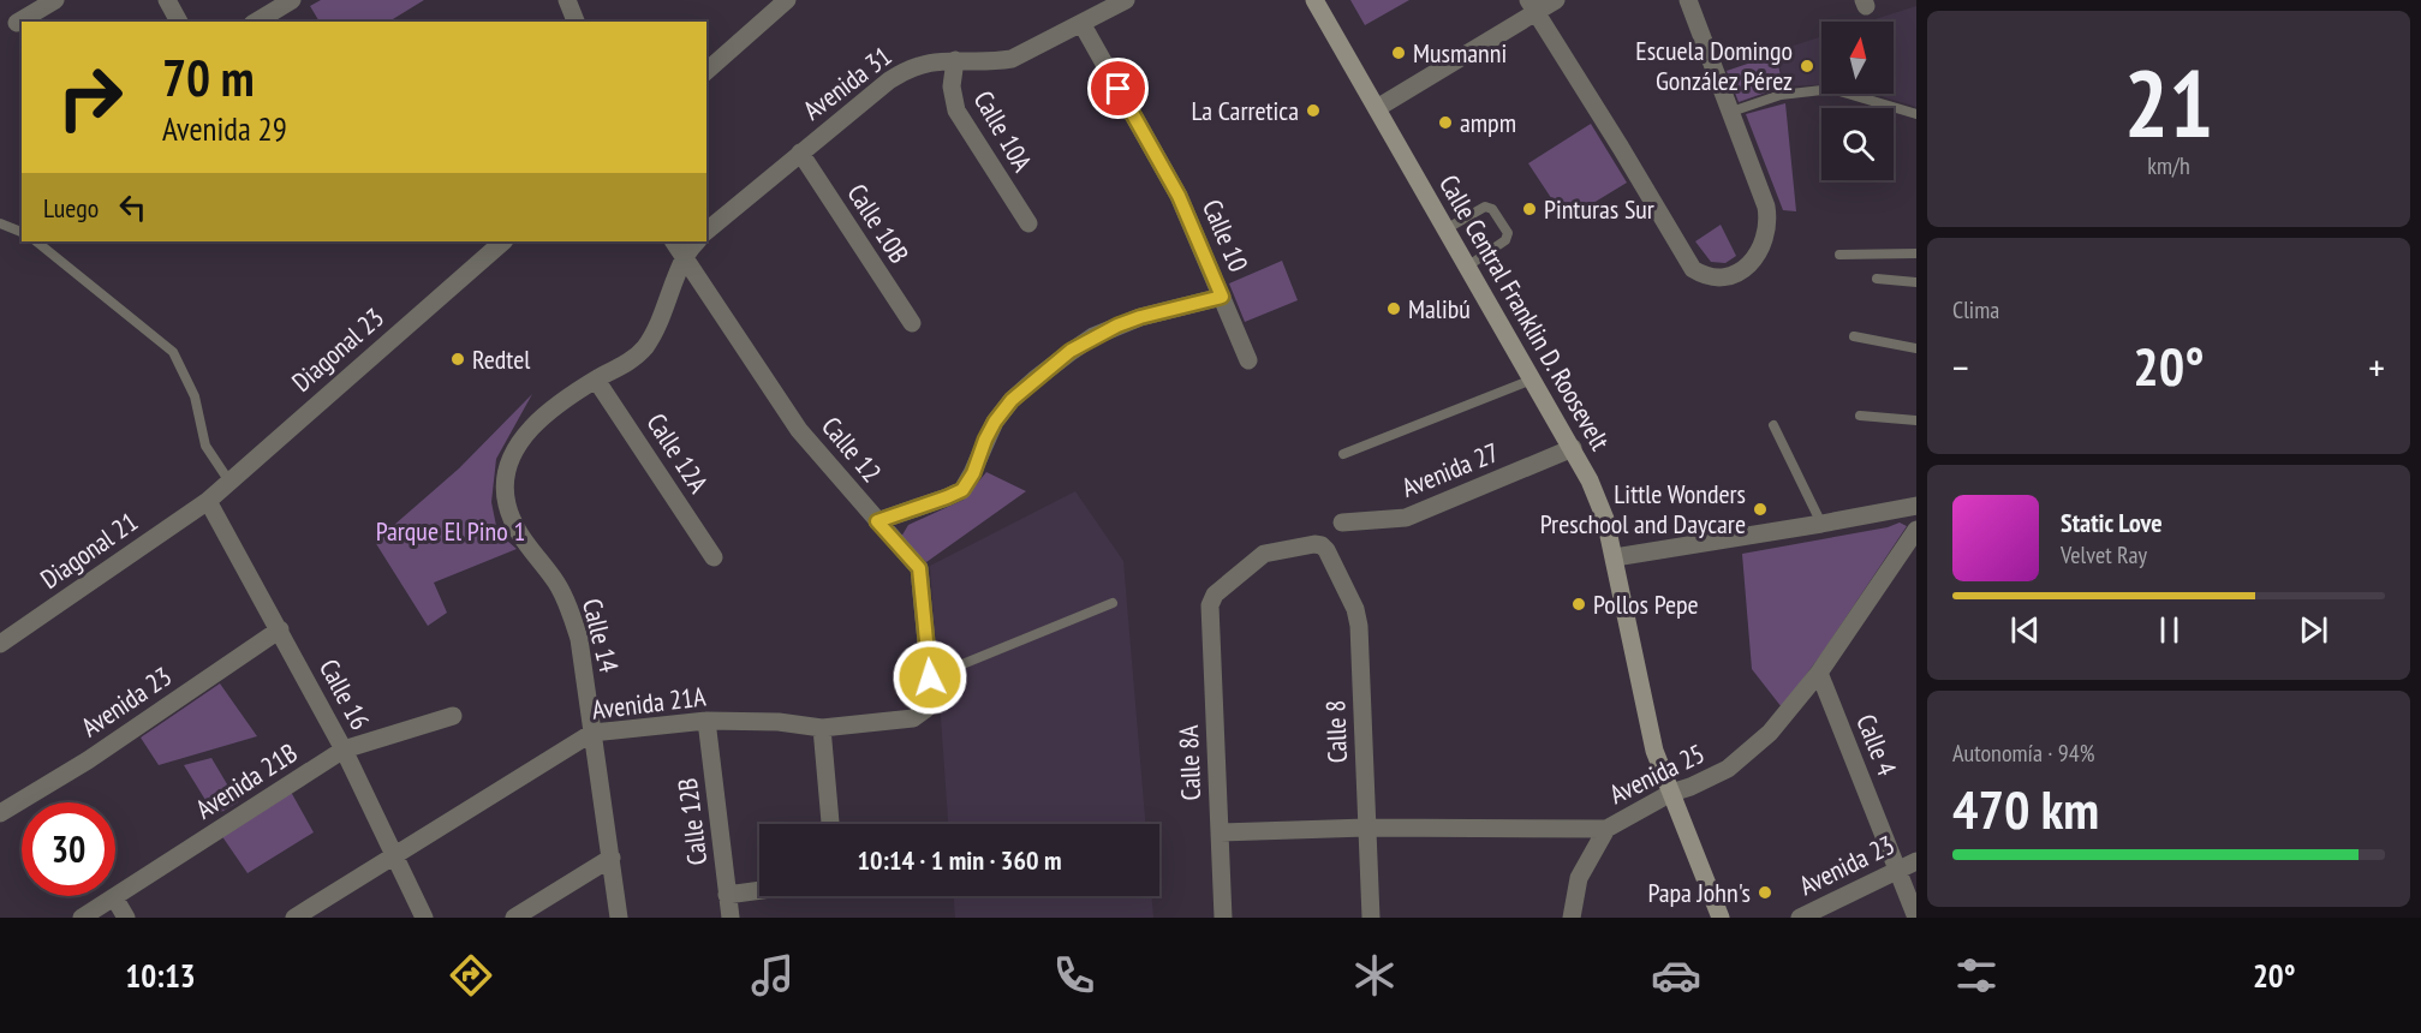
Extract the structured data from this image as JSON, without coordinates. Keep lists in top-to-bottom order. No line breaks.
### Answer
{"streets":{"main road":["Calle Central Franklin D. Roosevelt"],"street":["Avenida 31","Calle 10A","Calle 10B","Calle 10","Diagonal 23","Calle 12","Calle 12A","Avenida 27","Diagonal 21","Calle 14","Calle 16","Avenida 23","Avenida 21A","Calle 8","Calle 4","Calle 8A","Avenida 25","Avenida 21B","Calle 12B"]},"crossings":[["Avenida 31","Calle 10A"],["Avenida 31","Calle 10B"],["Avenida 31","Calle 10"],["Calle Central Franklin D. Roosevelt","Avenida 27"],["Calle Central Franklin D. Roosevelt","Avenida 25"],["Diagonal 23","Diagonal 21"],["Diagonal 23","Calle 16"],["Calle 12","Avenida 21A"],["Calle 12A","Calle 14"],["Diagonal 21","Calle 16"],["Calle 14","Avenida 21A"],["Calle 16","Avenida 23"],["Calle 16","Avenida 21A"],["Calle 16","Avenida 21B"],["Avenida 23","Calle 4"],["Avenida 21A","Calle 12B"],["Calle 8","Calle 8A"],["Calle 8","Avenida 25"],["Calle 4","Avenida 25"],["Calle 8A","Avenida 25"]],"parks":["Parque El Pino 1"],"places":["Musmanni","Escuela Domingo González Pérez","La Carretica","ampm","Pinturas Sur","Malibú","Redtel","Little Wonders Preschool and Daycare","Pollos Pepe","Papa John's"],"north":"top","page":{"tile":[["21","km/h"],"Clima",["Autonomía · 94%","470 km"]],"turn":["70 m","Avenida 29"],"then":"Luego","heat":["−","20°","+"],"song":["Static Love","Velvet Ray"],"limit":"30","trip":"10:14 · 1 min · 360 m","tabs":["10:13","20°"]}}
